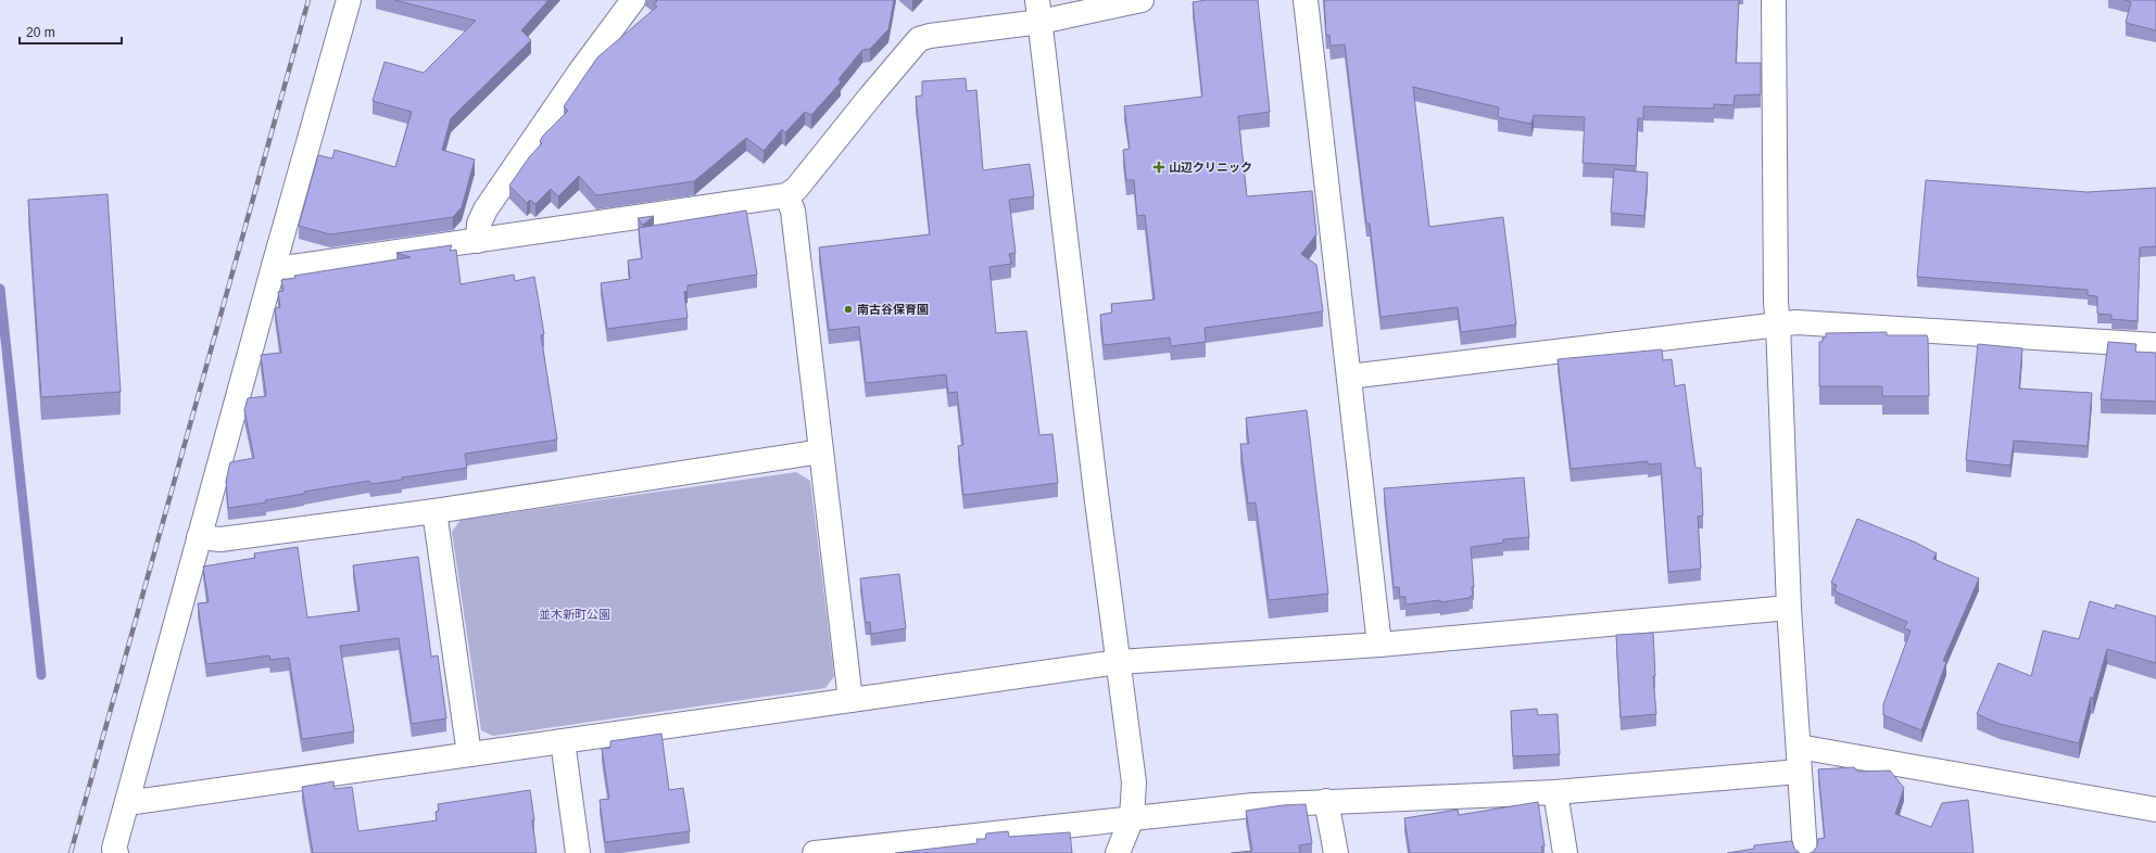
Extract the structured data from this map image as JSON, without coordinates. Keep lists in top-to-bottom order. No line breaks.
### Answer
{"parks":["並木新町公園"],"places":{"health":["山辺クリニック"],"other":["南古谷保育園"]},"scale_bar":"20 m"}
